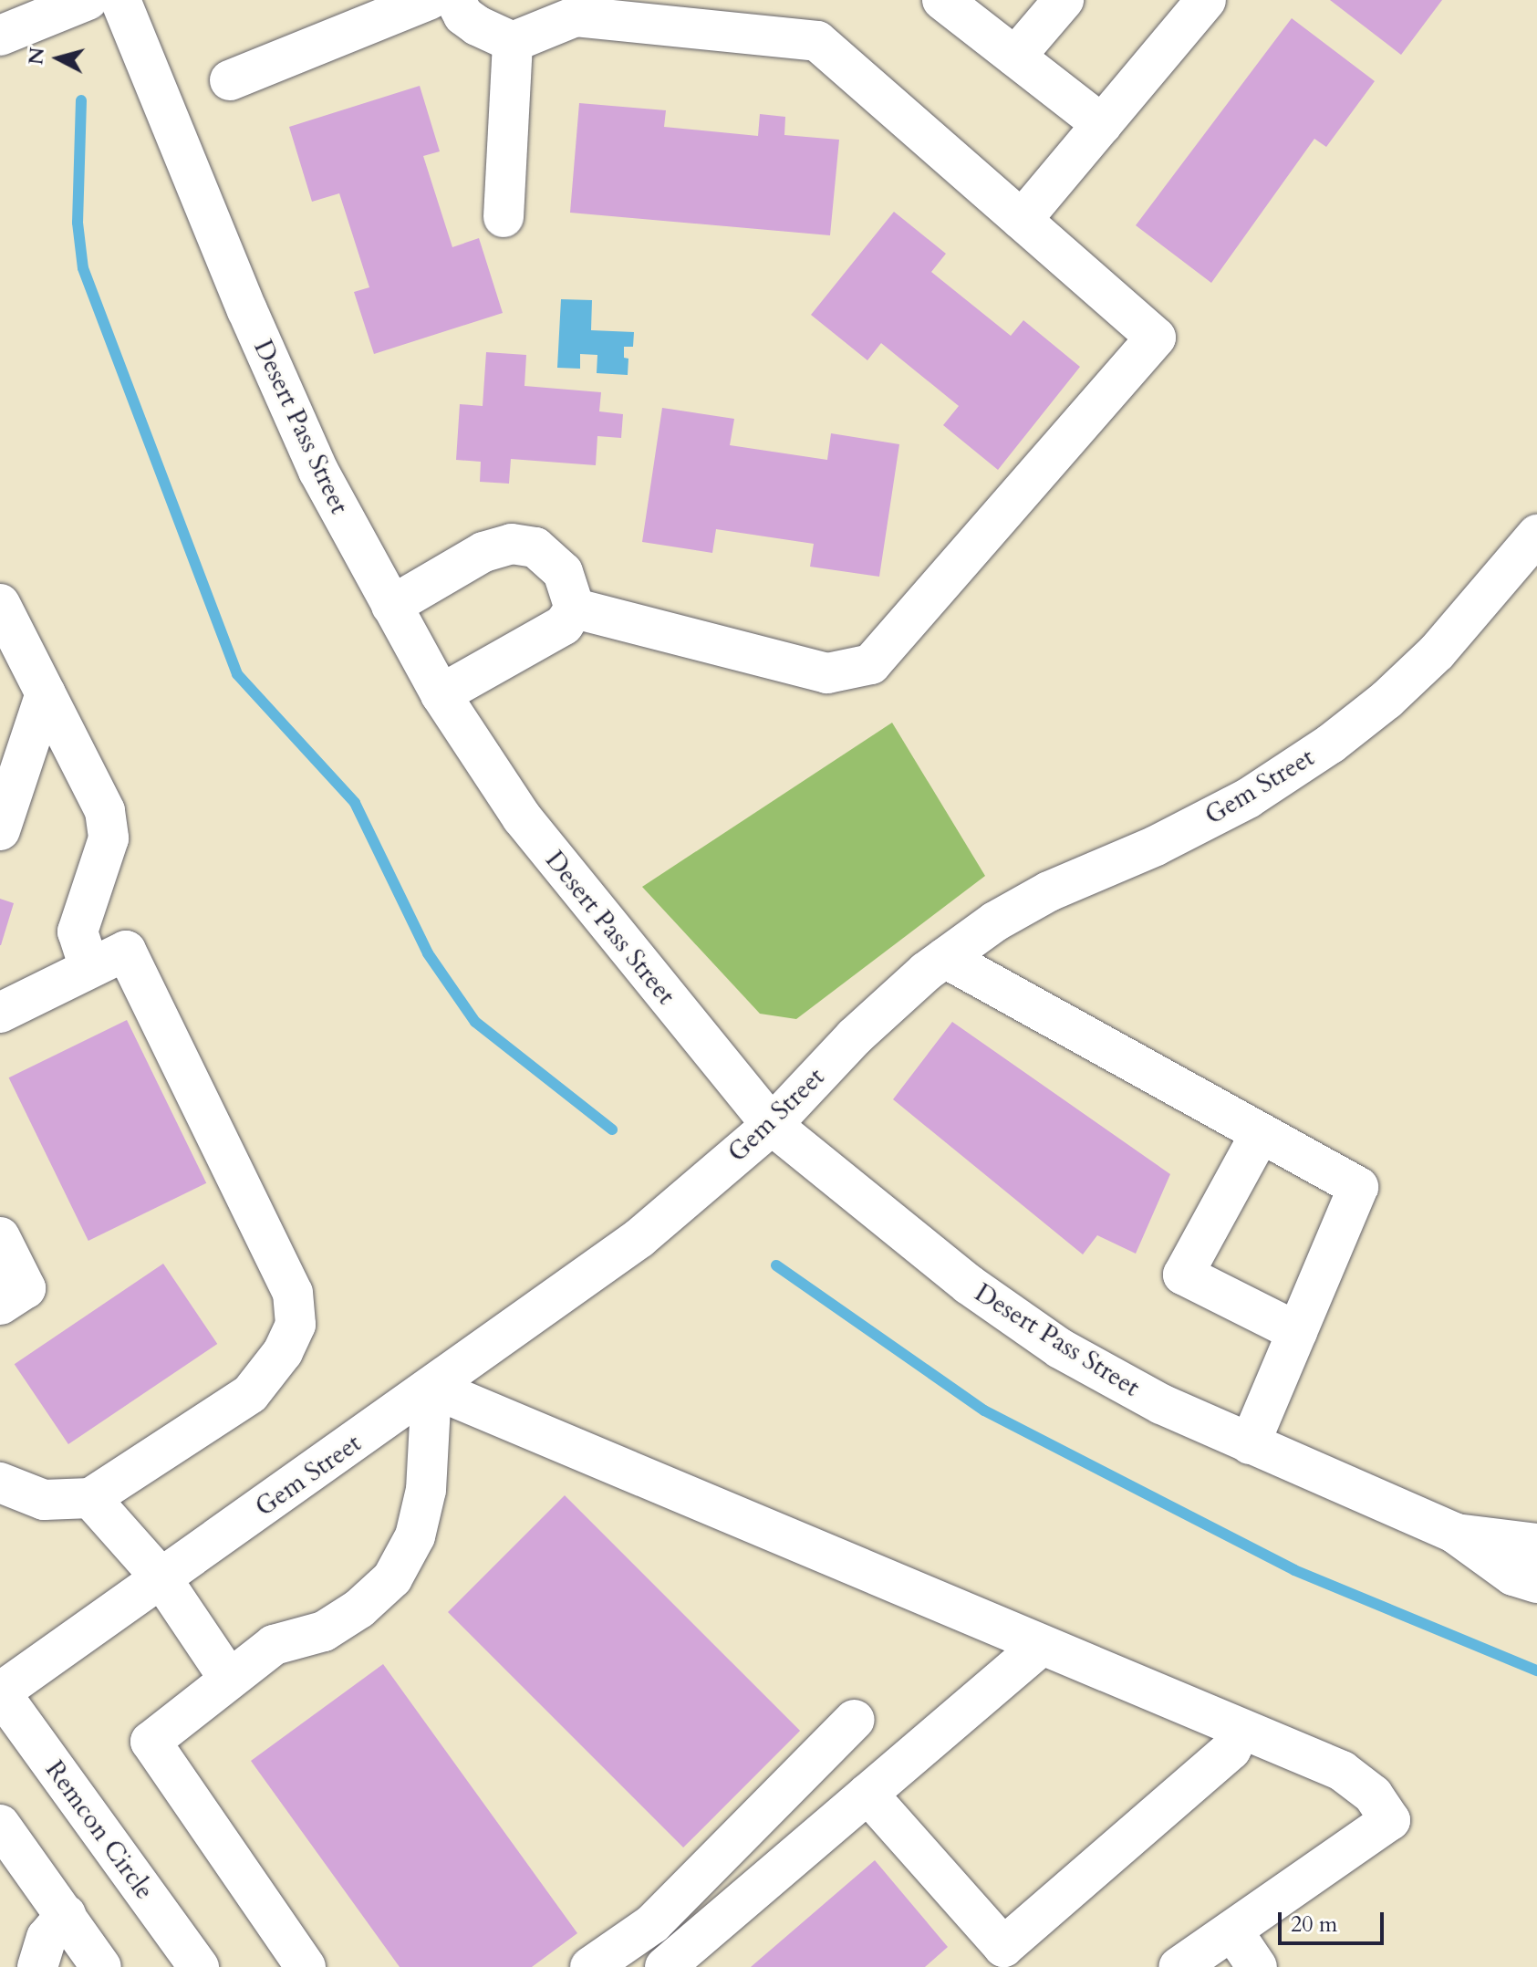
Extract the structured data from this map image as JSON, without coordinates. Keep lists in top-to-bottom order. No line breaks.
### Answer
{"streets":{"street":["Desert Pass Street","Gem Street","Remcon Circle"]},"crossings":[["Desert Pass Street","Gem Street"],["Gem Street","Remcon Circle"]],"scale_bar":"20 m","north":"left"}
